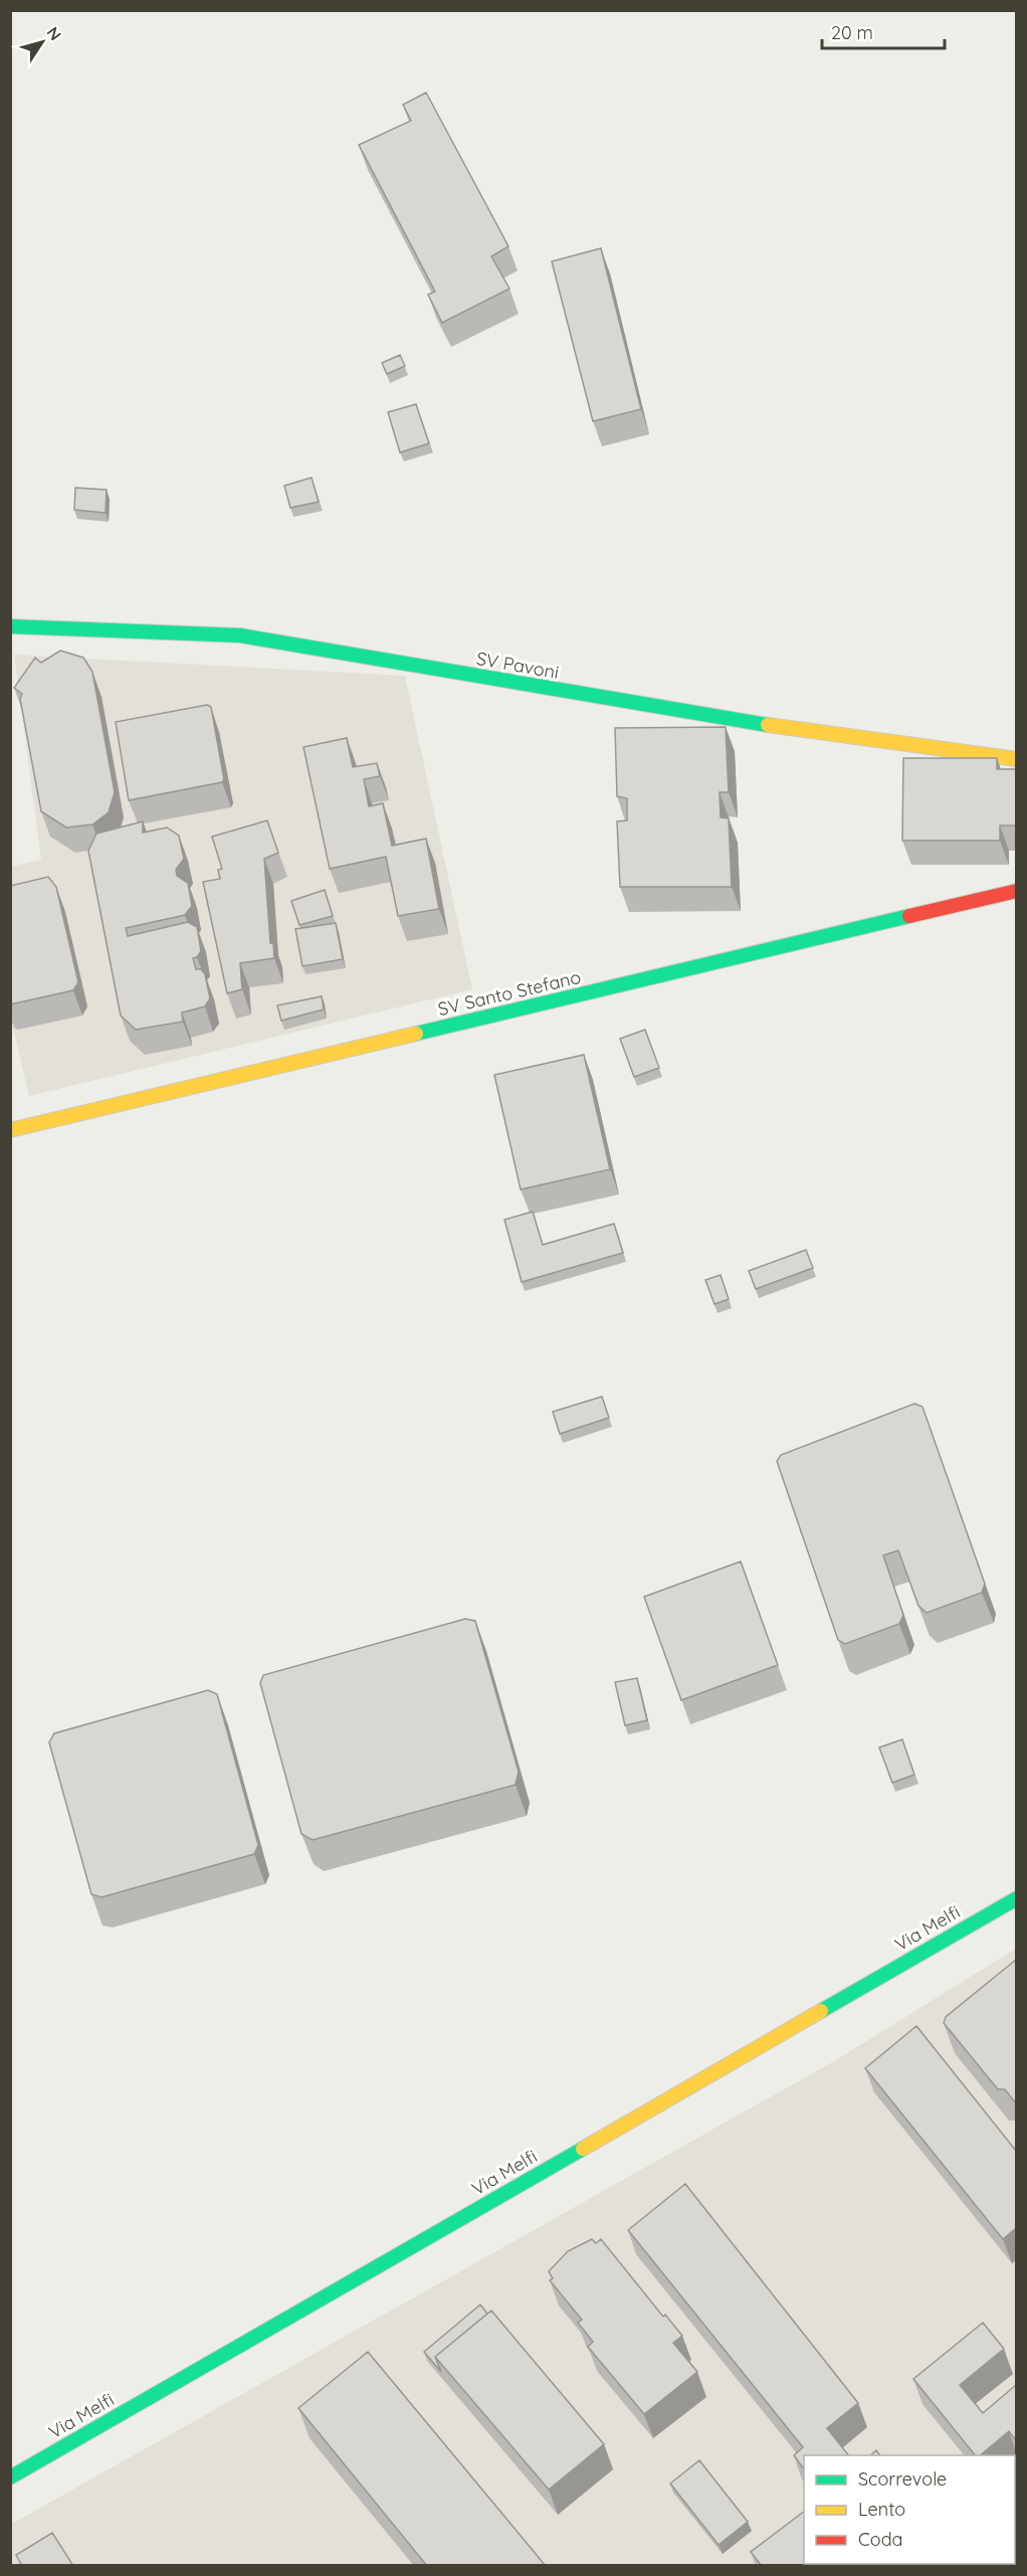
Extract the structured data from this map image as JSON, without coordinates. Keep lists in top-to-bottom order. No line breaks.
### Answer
{"streets":{"street":["SV Pavoni","SV Santo Stefano","Via Melfi"]},"legend":["Scorrevole","Lento","Coda"],"scale_bar":"20 m","north":"top right"}
